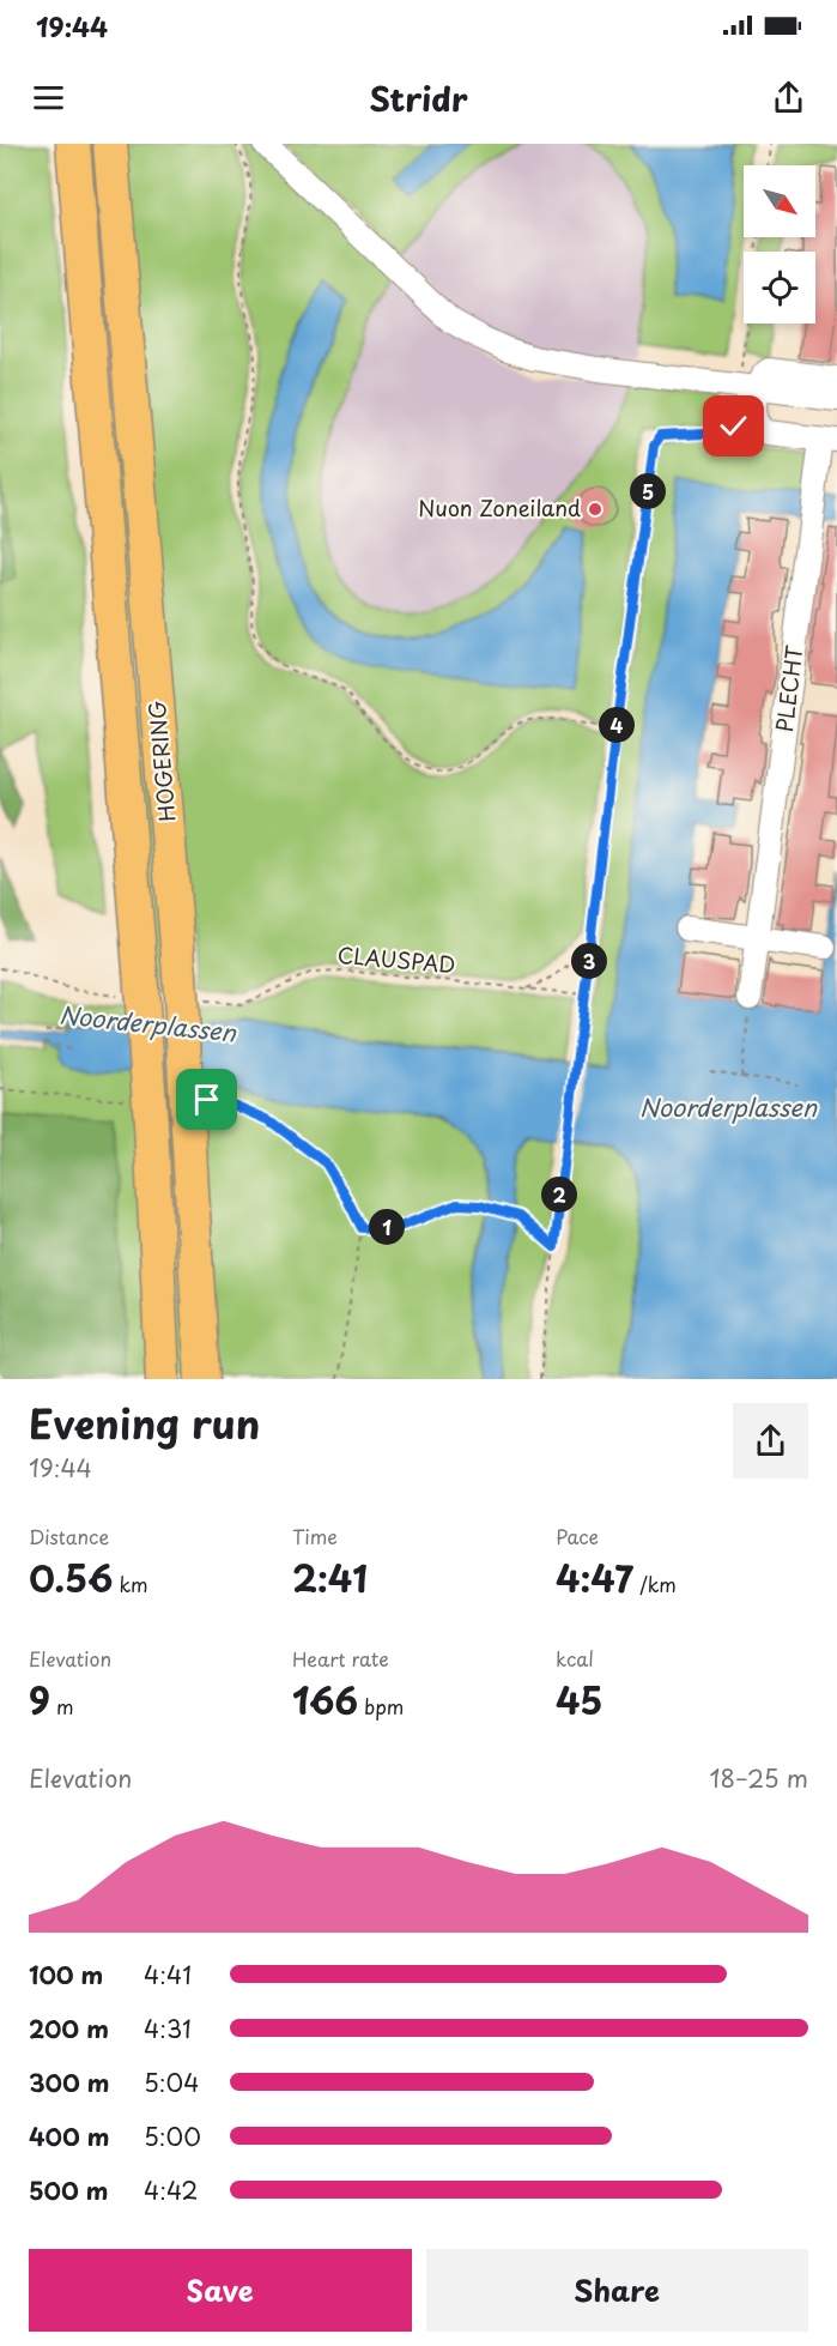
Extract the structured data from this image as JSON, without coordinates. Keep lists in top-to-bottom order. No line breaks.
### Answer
{"streets":{"highway":["HOGERING"],"street":["PLECHT"],"path":["CLAUSPAD"]},"water":["Noorderplassen"],"places":["Nuon Zoneiland"],"north":"bottom right","page":{"status":"19:44","header":"Stridr","pins":["5","4","3","2","1"],"heading":["Evening run","19:44"],"stats":[["Distance","0.56 km"],["Time","2:41"],["Pace","4:47 /km"],["Elevation","9 m"],["Heart rate","166 bpm"],["kcal","45"]],"chart":["Elevation","18–25 m"],"list":[{"name":"100 m","note":"4:41"},{"name":"200 m","note":"4:31"},{"name":"300 m","note":"5:04"},{"name":"400 m","note":"5:00"},{"name":"500 m","note":"4:42"}],"buttons":["Save","Share"]}}
